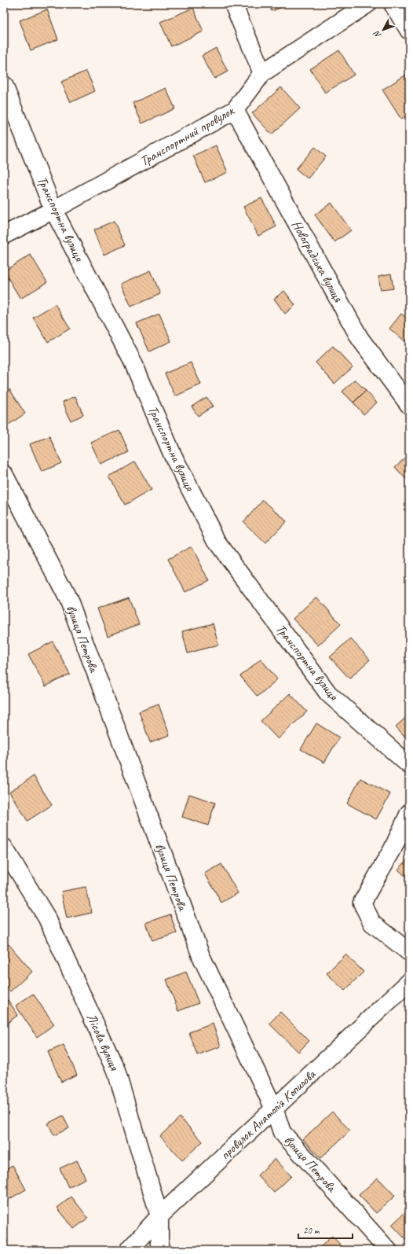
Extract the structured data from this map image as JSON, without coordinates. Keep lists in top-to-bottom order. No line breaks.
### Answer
{"streets":{"street":["Транспортний провулок","Транспортна вулиця","Новоградська вулиця","вулиця Петрова","Лісова вулиця","провулок Анатолія Копилова"]},"crossings":[["Транспортний провулок","Транспортна вулиця"],["Транспортний провулок","Новоградська вулиця"],["вулиця Петрова","провулок Анатолія Копилова"],["Лісова вулиця","провулок Анатолія Копилова"]],"scale_bar":"20 m","north":"bottom left"}
